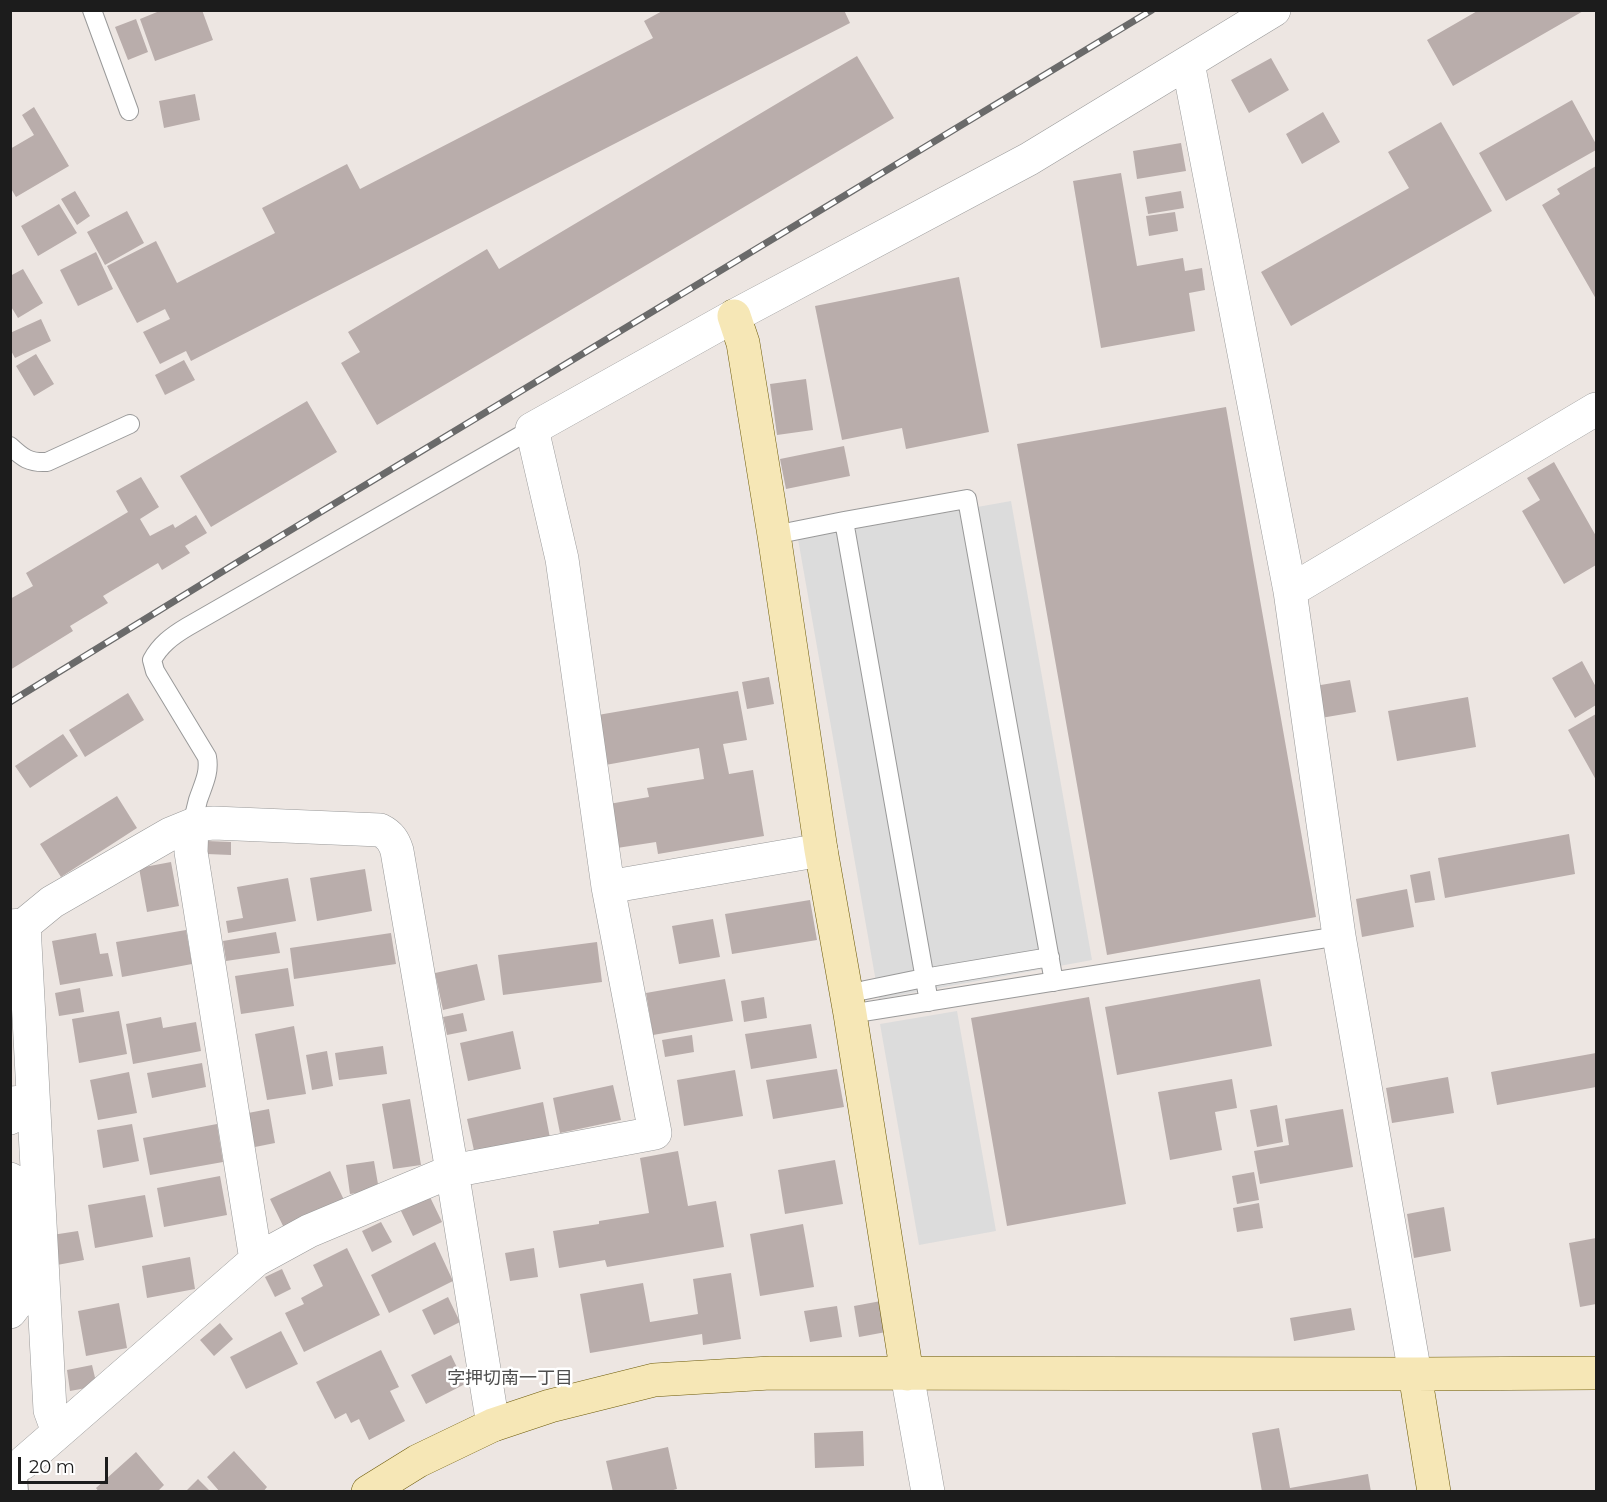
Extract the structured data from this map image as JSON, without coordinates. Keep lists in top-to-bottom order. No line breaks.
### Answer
{"districts":["字押切南一丁目"],"scale_bar":"20 m"}
